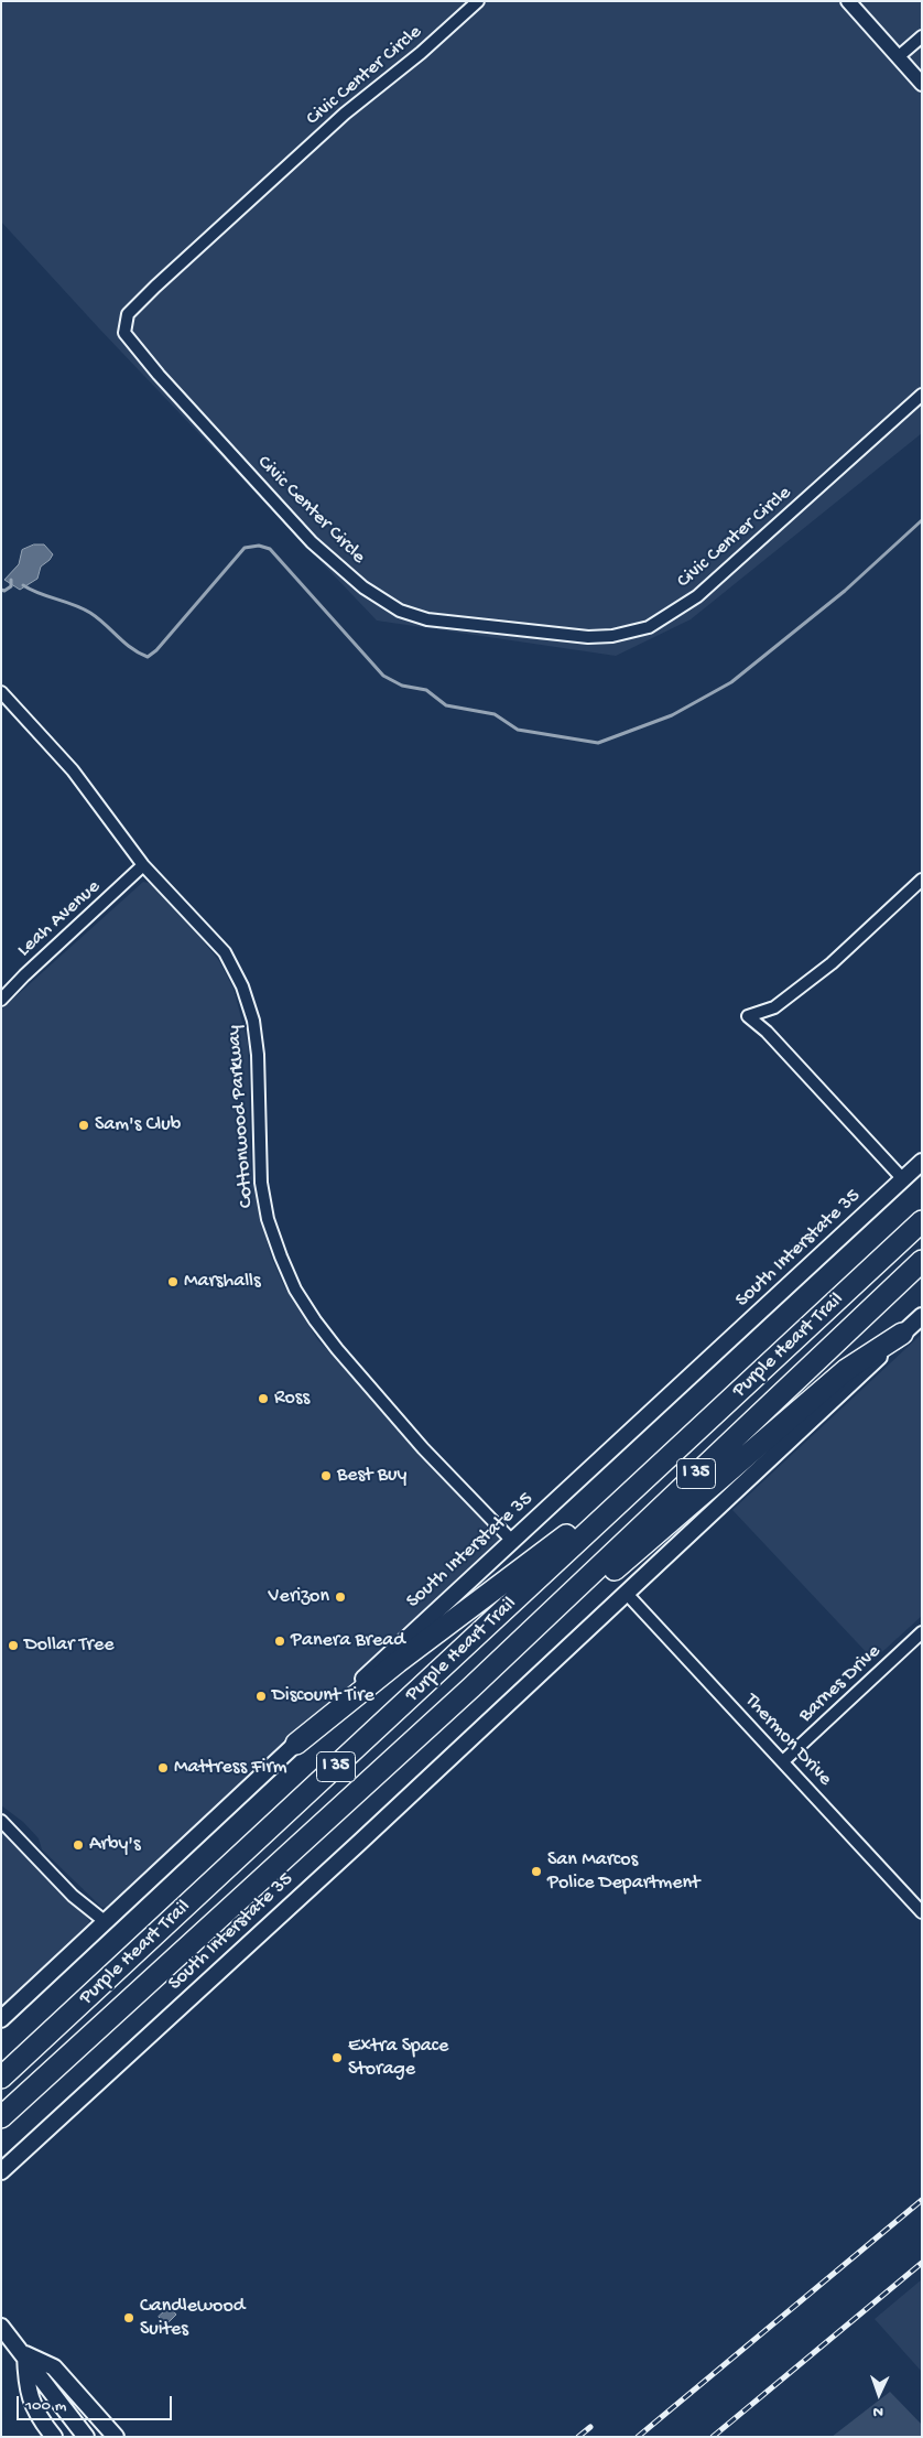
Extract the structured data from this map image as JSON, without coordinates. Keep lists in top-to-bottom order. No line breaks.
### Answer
{"streets":{"highway":["Purple Heart Trail","I 35"],"main road":["South Interstate 35"],"street":["Civic Center Circle","Leah Avenue","Cottonwood Parkway","Barnes Drive","Thermon Drive"]},"crossings":[["Leah Avenue","Cottonwood Parkway"],["Cottonwood Parkway","South Interstate 35"],["South Interstate 35","Thermon Drive"],["Barnes Drive","Thermon Drive"]],"places":["Sam's Club","Marshalls","Ross","Best Buy","Verizon","Panera Bread","Dollar Tree","Discount Tire","Mattress Firm","Arby's","San Marcos Police Department","Extra Space Storage","Candlewood Suites"],"scale_bar":"100 m","north":"bottom"}
